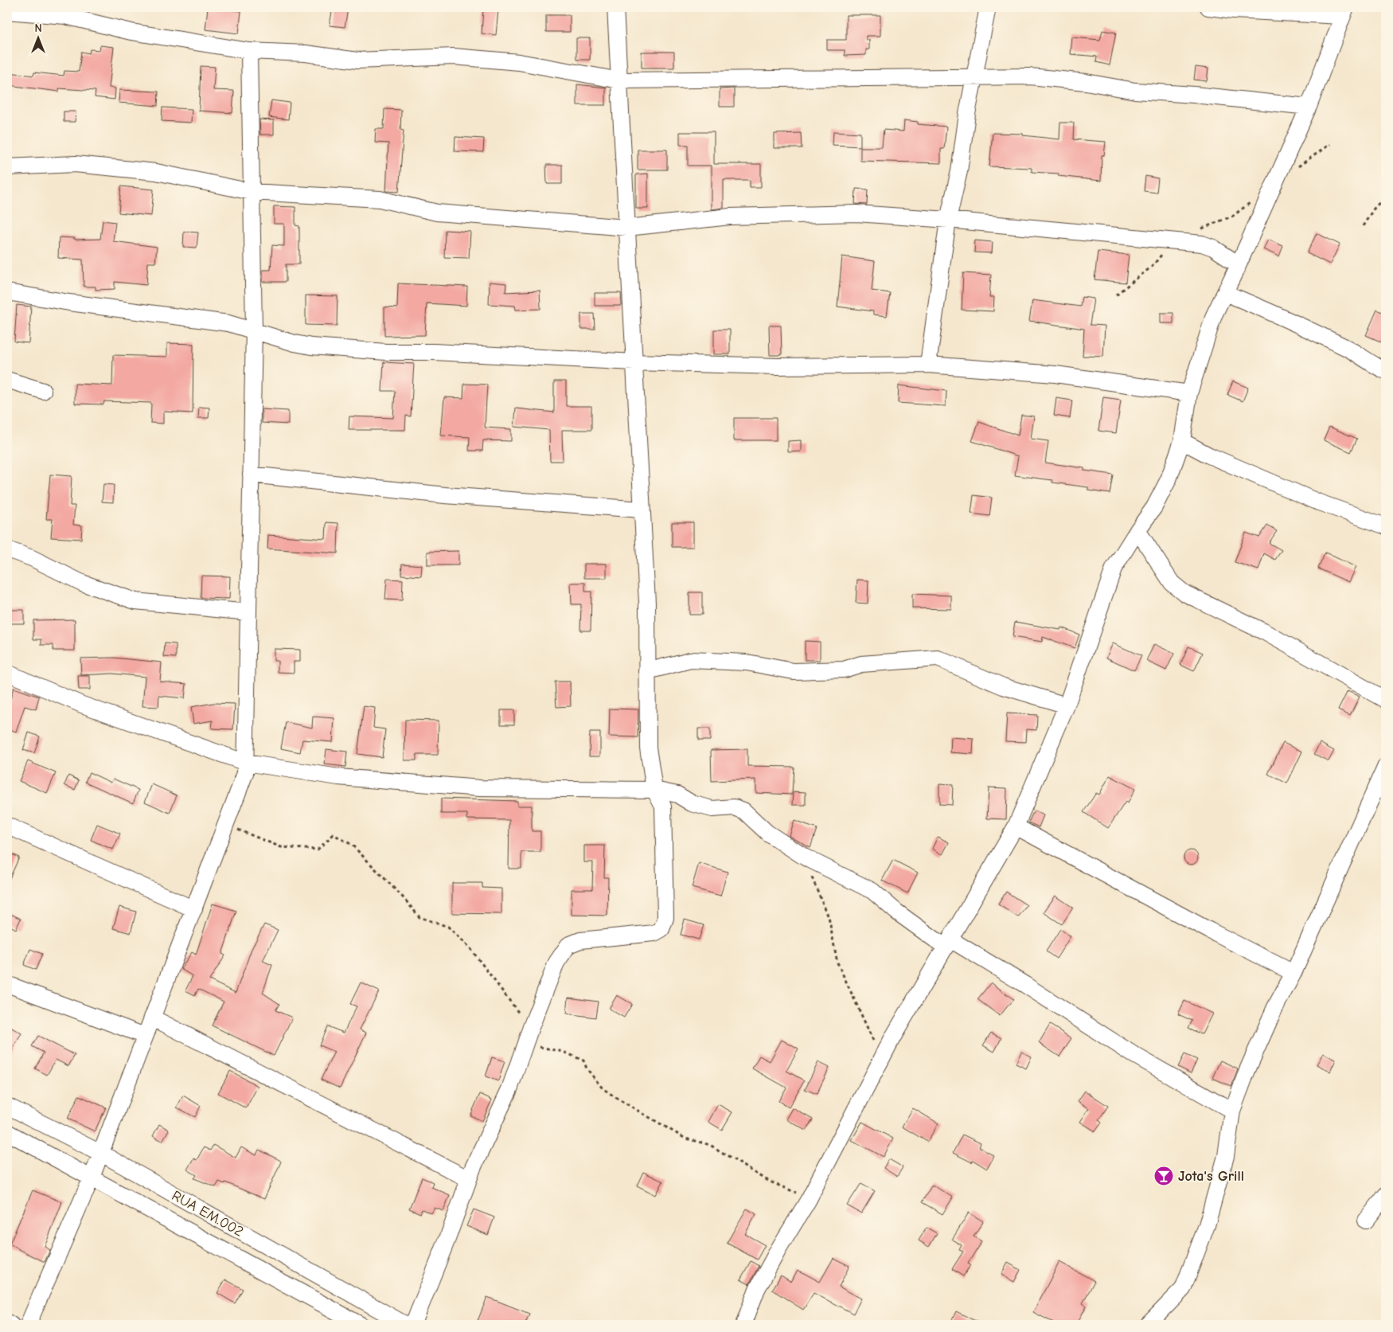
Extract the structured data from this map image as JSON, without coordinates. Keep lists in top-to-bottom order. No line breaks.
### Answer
{"streets":{"street":["RUA EM.002"]},"places":{"bar":["Jota's Grill"]},"north":"top"}
